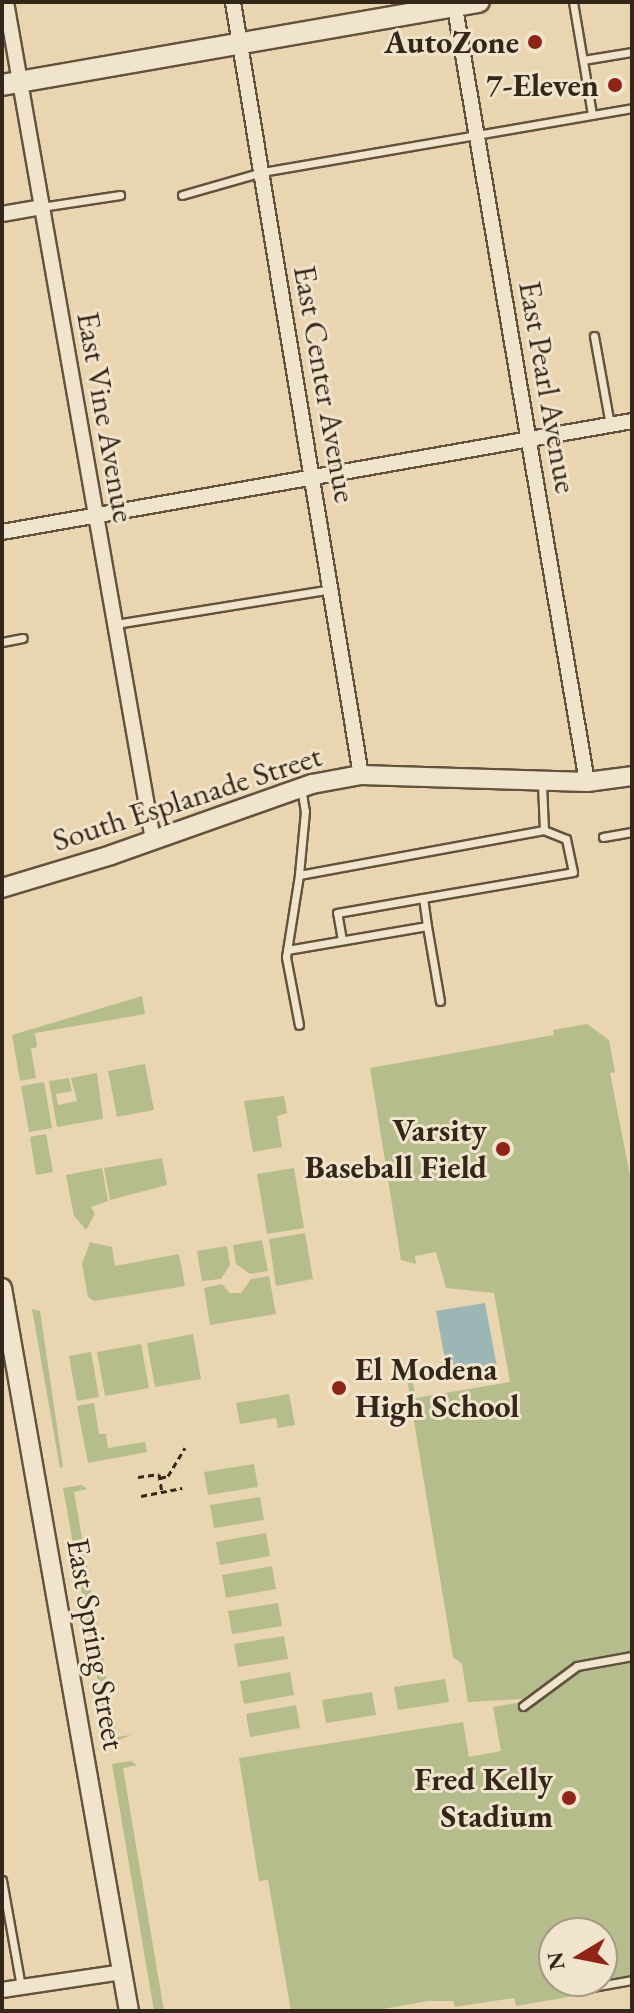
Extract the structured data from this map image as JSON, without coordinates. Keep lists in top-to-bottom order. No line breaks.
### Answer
{"streets":{"street":["East Center Avenue","East Pearl Avenue","East Vine Avenue","South Esplanade Street","East Spring Street"]},"crossings":[["East Center Avenue","South Esplanade Street"],["East Pearl Avenue","South Esplanade Street"],["East Vine Avenue","South Esplanade Street"]],"places":["AutoZone","7-Eleven","Varsity Baseball Field","El Modena High School","Fred Kelly Stadium"],"north":"left"}
